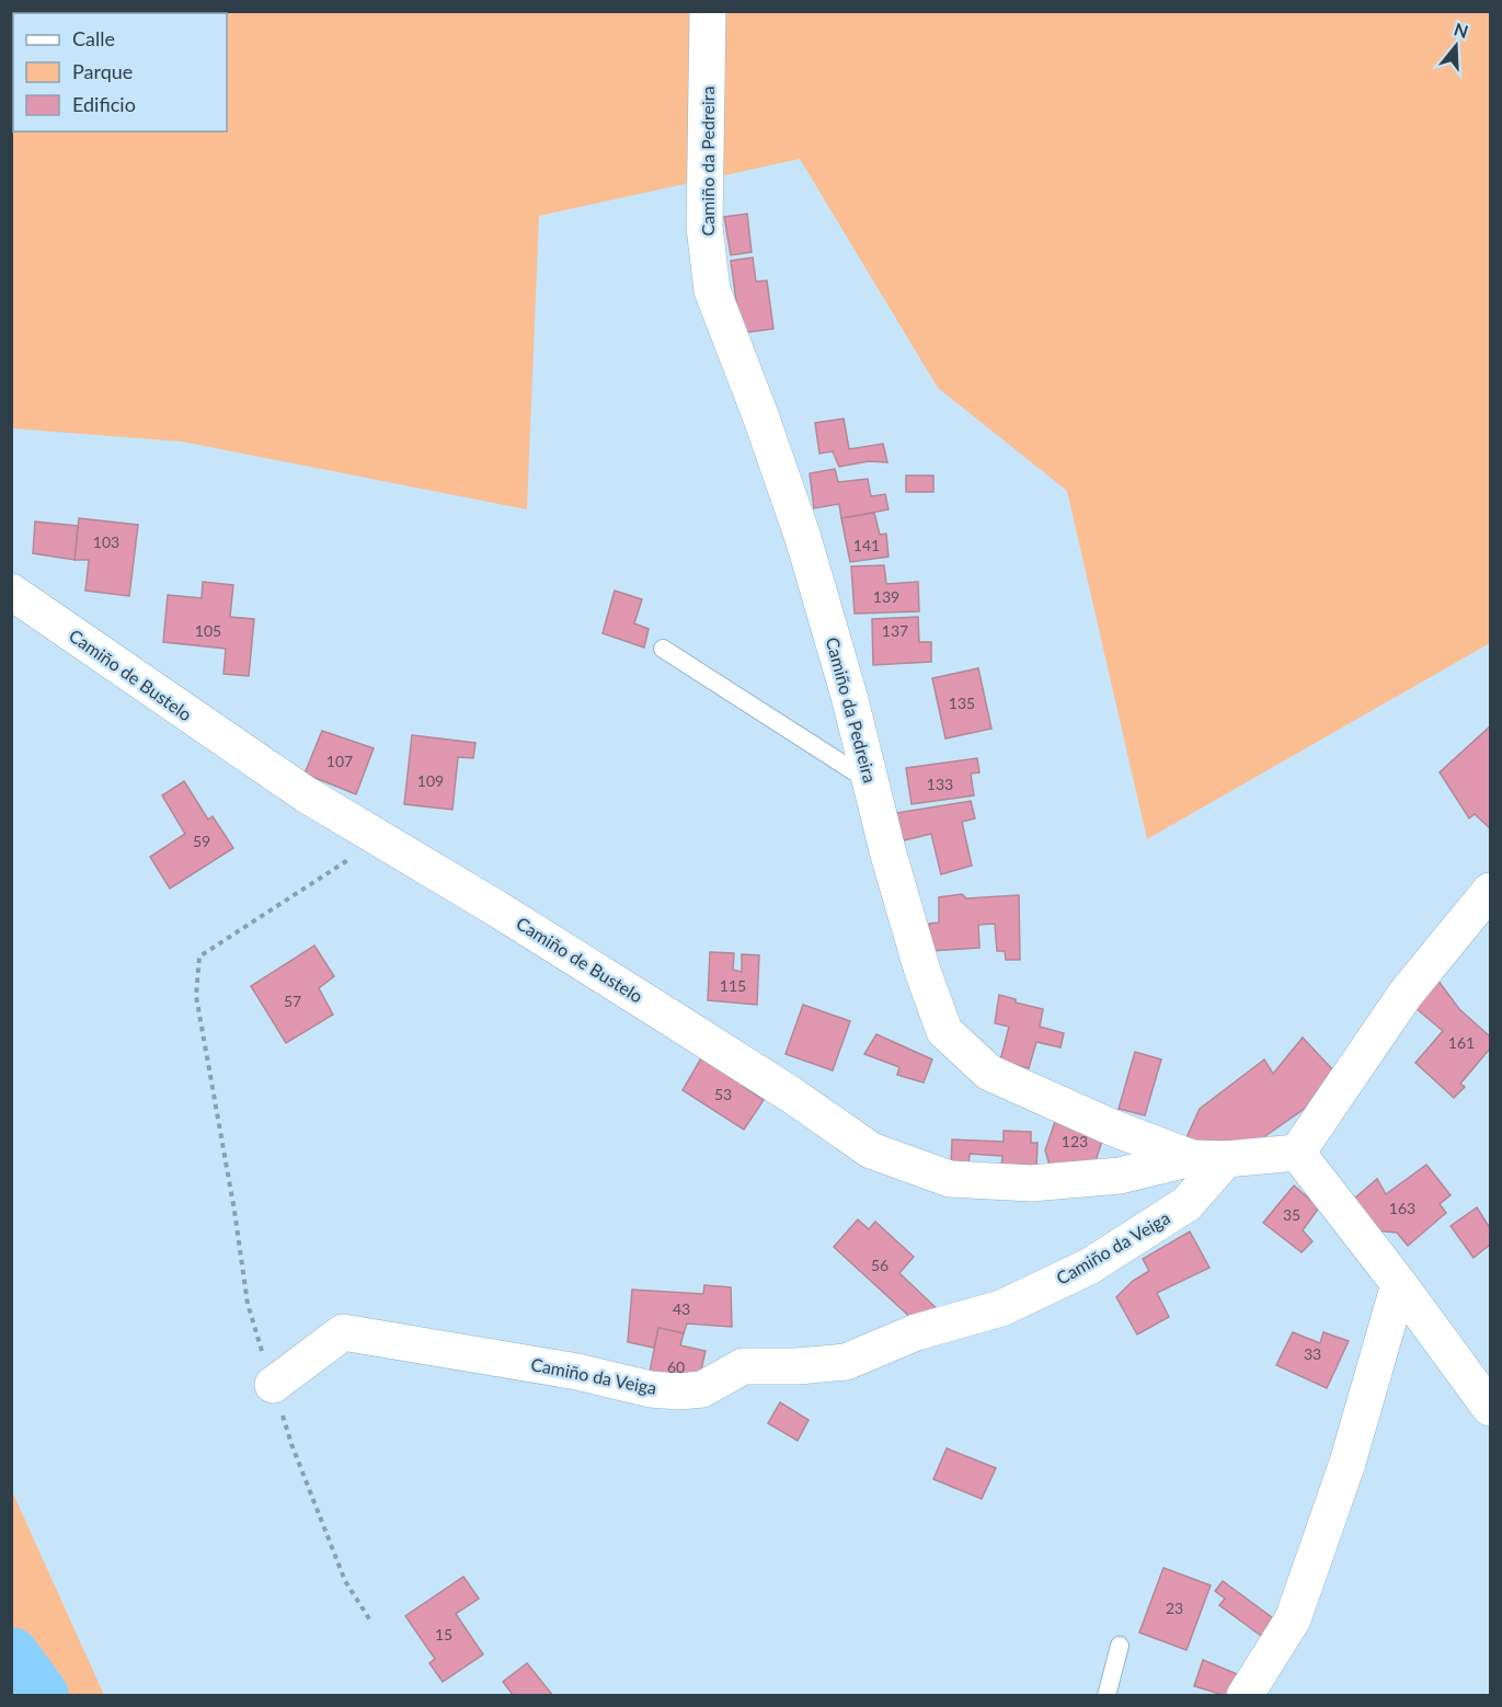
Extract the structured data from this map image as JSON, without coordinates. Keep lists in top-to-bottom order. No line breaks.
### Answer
{"streets":{"street":["Camiño da Pedreira","Camiño de Bustelo","Camiño da Veiga"]},"crossings":[["Camiño da Pedreira","Camiño de Bustelo"],["Camiño da Pedreira","Camiño da Veiga"],["Camiño de Bustelo","Camiño da Veiga"]],"house_numbers":["103","141","139","105","137","135","107","109","133","59","115","57","161","53","123","163","35","56","43","33","60","23","15"],"legend":["Calle","Parque","Edificio"],"north":"top"}
